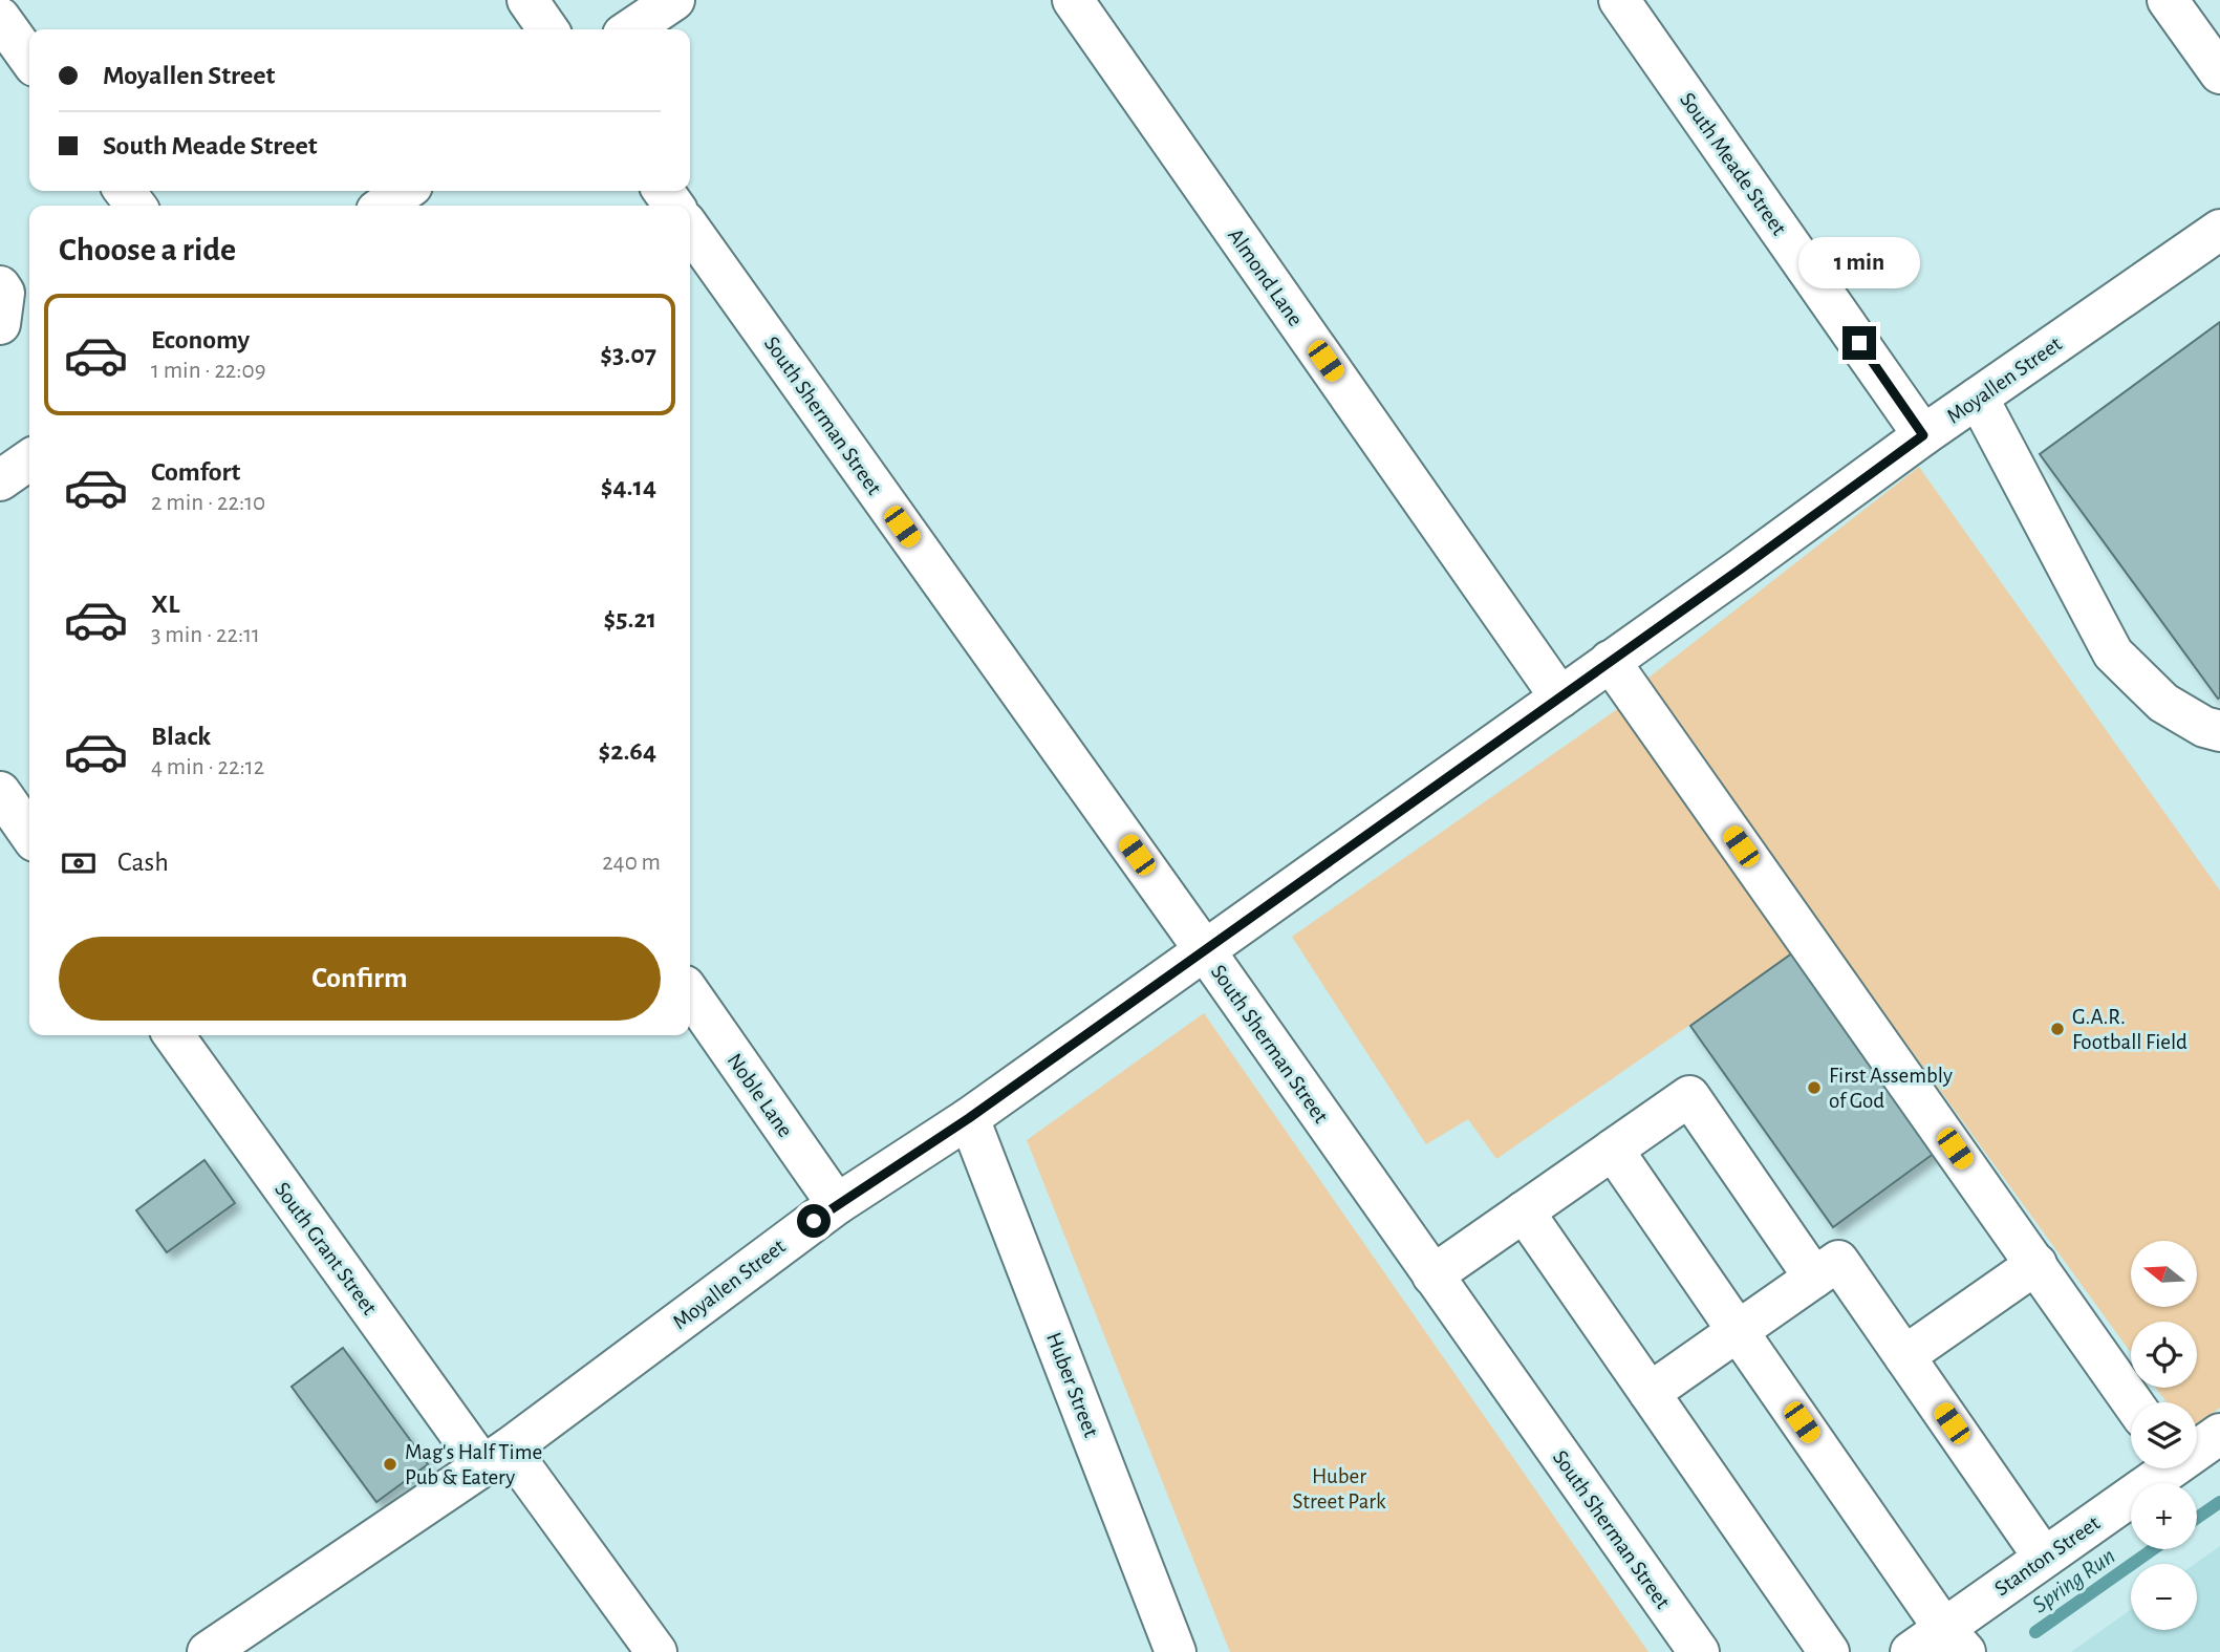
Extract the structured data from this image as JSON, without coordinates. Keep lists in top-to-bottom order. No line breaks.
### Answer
{"streets":{"street":["South Meade Street","Almond Lane","Moyallen Street","South Sherman Street","Noble Lane","South Grant Street","Huber Street","Stanton Street"]},"crossings":[["South Meade Street","Moyallen Street"],["Almond Lane","Moyallen Street"],["Moyallen Street","South Sherman Street"],["Moyallen Street","Noble Lane"],["Moyallen Street","South Grant Street"],["Moyallen Street","Huber Street"]],"water":["Spring Run"],"parks":["Huber Street Park"],"places":["G.A.R. Football Field","First Assembly of God","Mag's Half Time Pub & Eatery"],"north":"left","page":{"banner":["Moyallen Street","South Meade Street"],"heading":"Choose a ride","bubble":"1 min","list":[{"name":"Economy","note":"1 min · 22:09","value":"$3.07"},{"name":"Comfort","note":"2 min · 22:10","value":"$4.14"},{"name":"XL","note":"3 min · 22:11","value":"$5.21"},{"name":"Black","note":"4 min · 22:12","value":"$2.64"}],"pay":["Cash","240 m"],"buttons":"Confirm","map_buttons":["+","−"]}}
